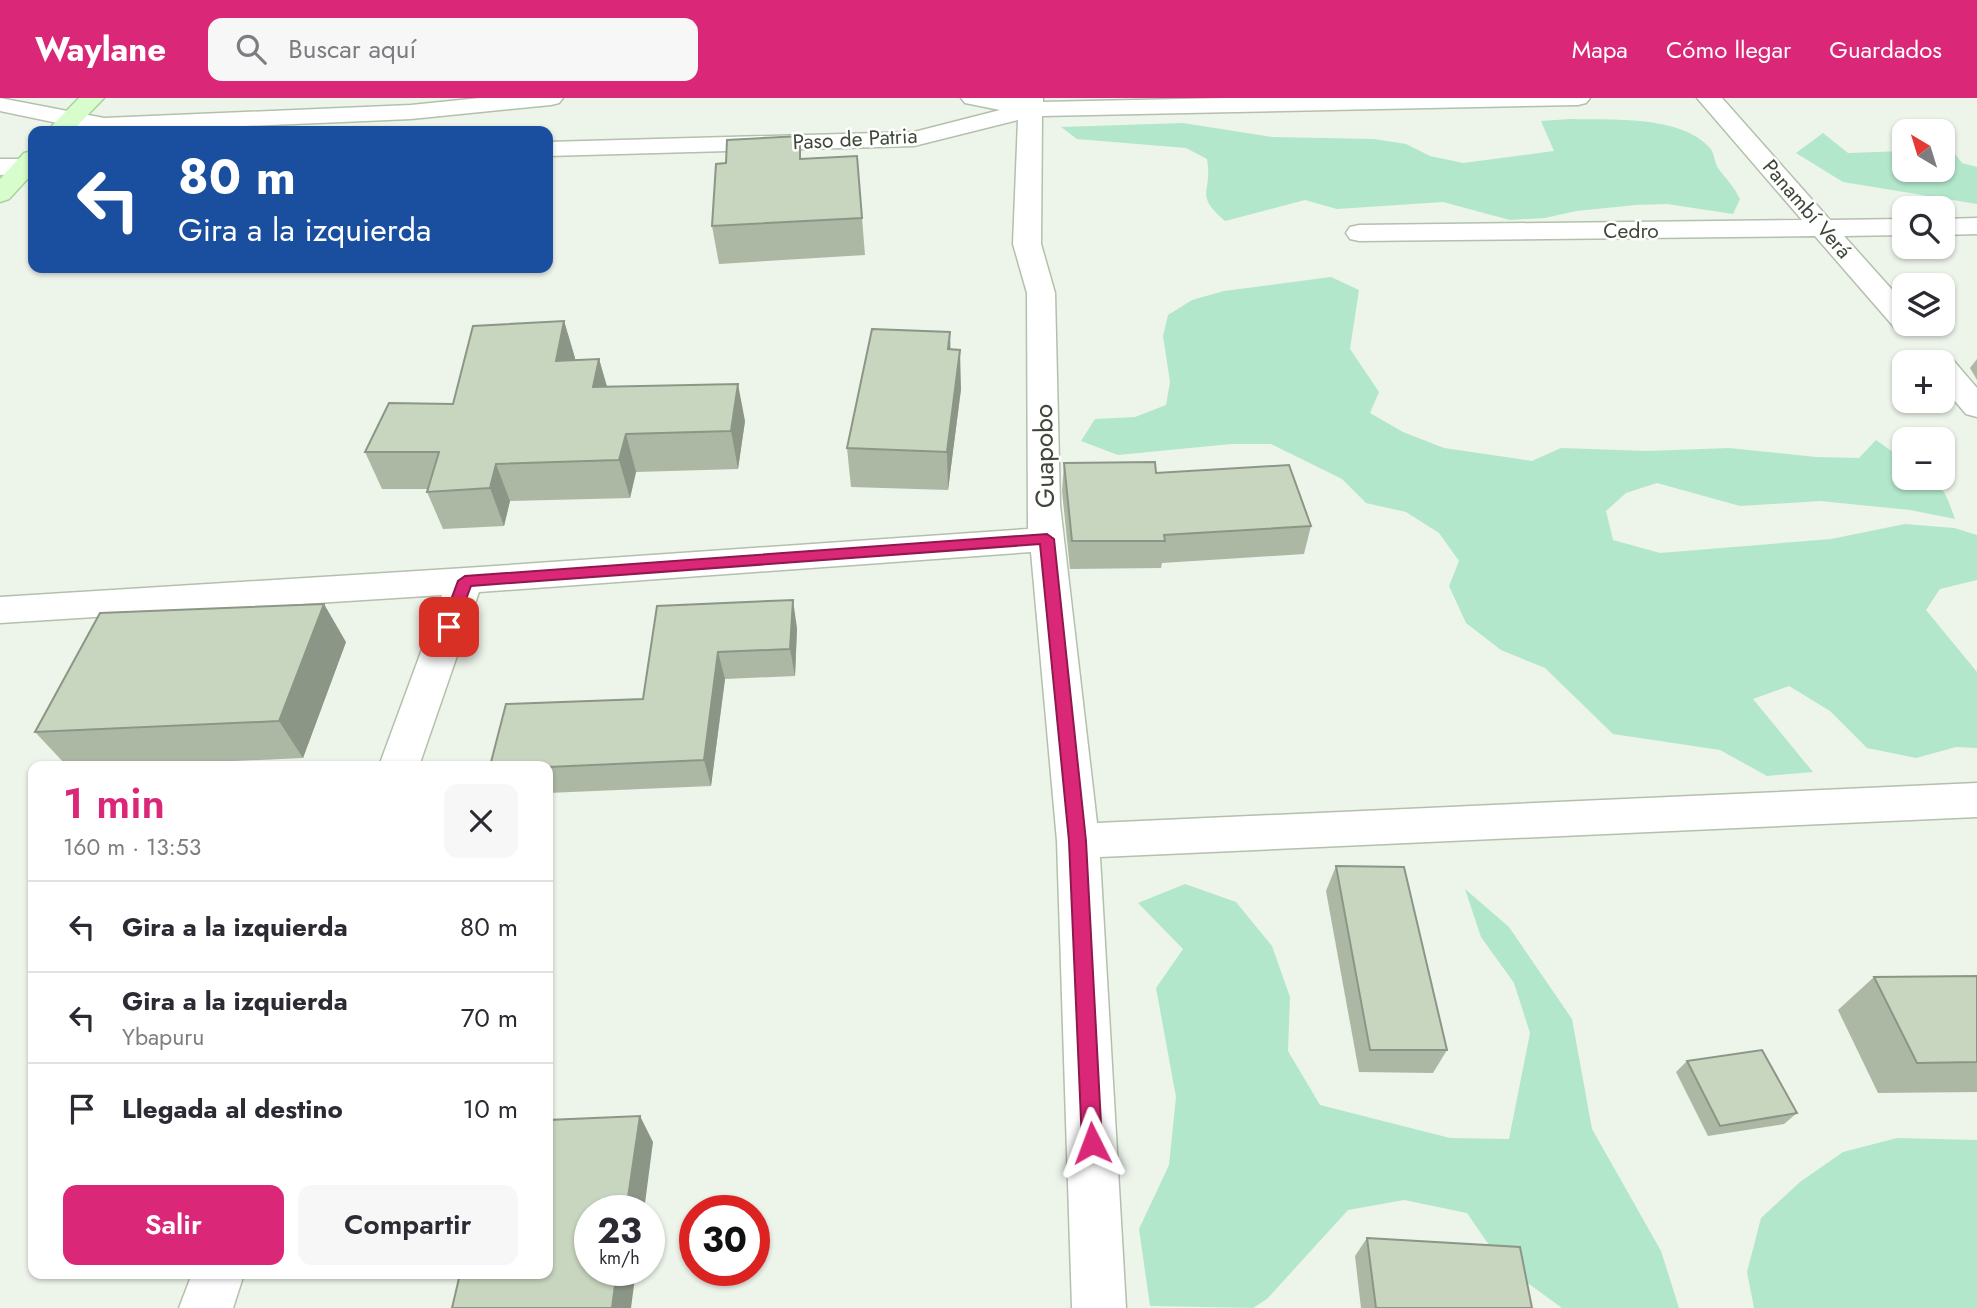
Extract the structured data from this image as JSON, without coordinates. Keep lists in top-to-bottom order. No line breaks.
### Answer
{"streets":{"street":["Paso de Patria","Panambí Verá","Cedro","Guapobo"]},"crossings":[["Paso de Patria","Guapobo"],["Panambí Verá","Cedro"]],"north":"top left","page":{"header":"Waylane","search":"Buscar aquí","nav":["Mapa","Cómo llegar","Guardados"],"map_buttons":["+","−"],"turn":["80 m","Gira a la izquierda"],"heading":["1 min","160 m · 13:53"],"list":[{"name":"Gira a la izquierda","value":"80 m"},{"name":"Gira a la izquierda","note":"Ybapuru","value":"70 m"},{"name":"Llegada al destino","value":"10 m"}],"buttons":["Salir","Compartir"],"speed":"23 km/h","limit":"30"}}
